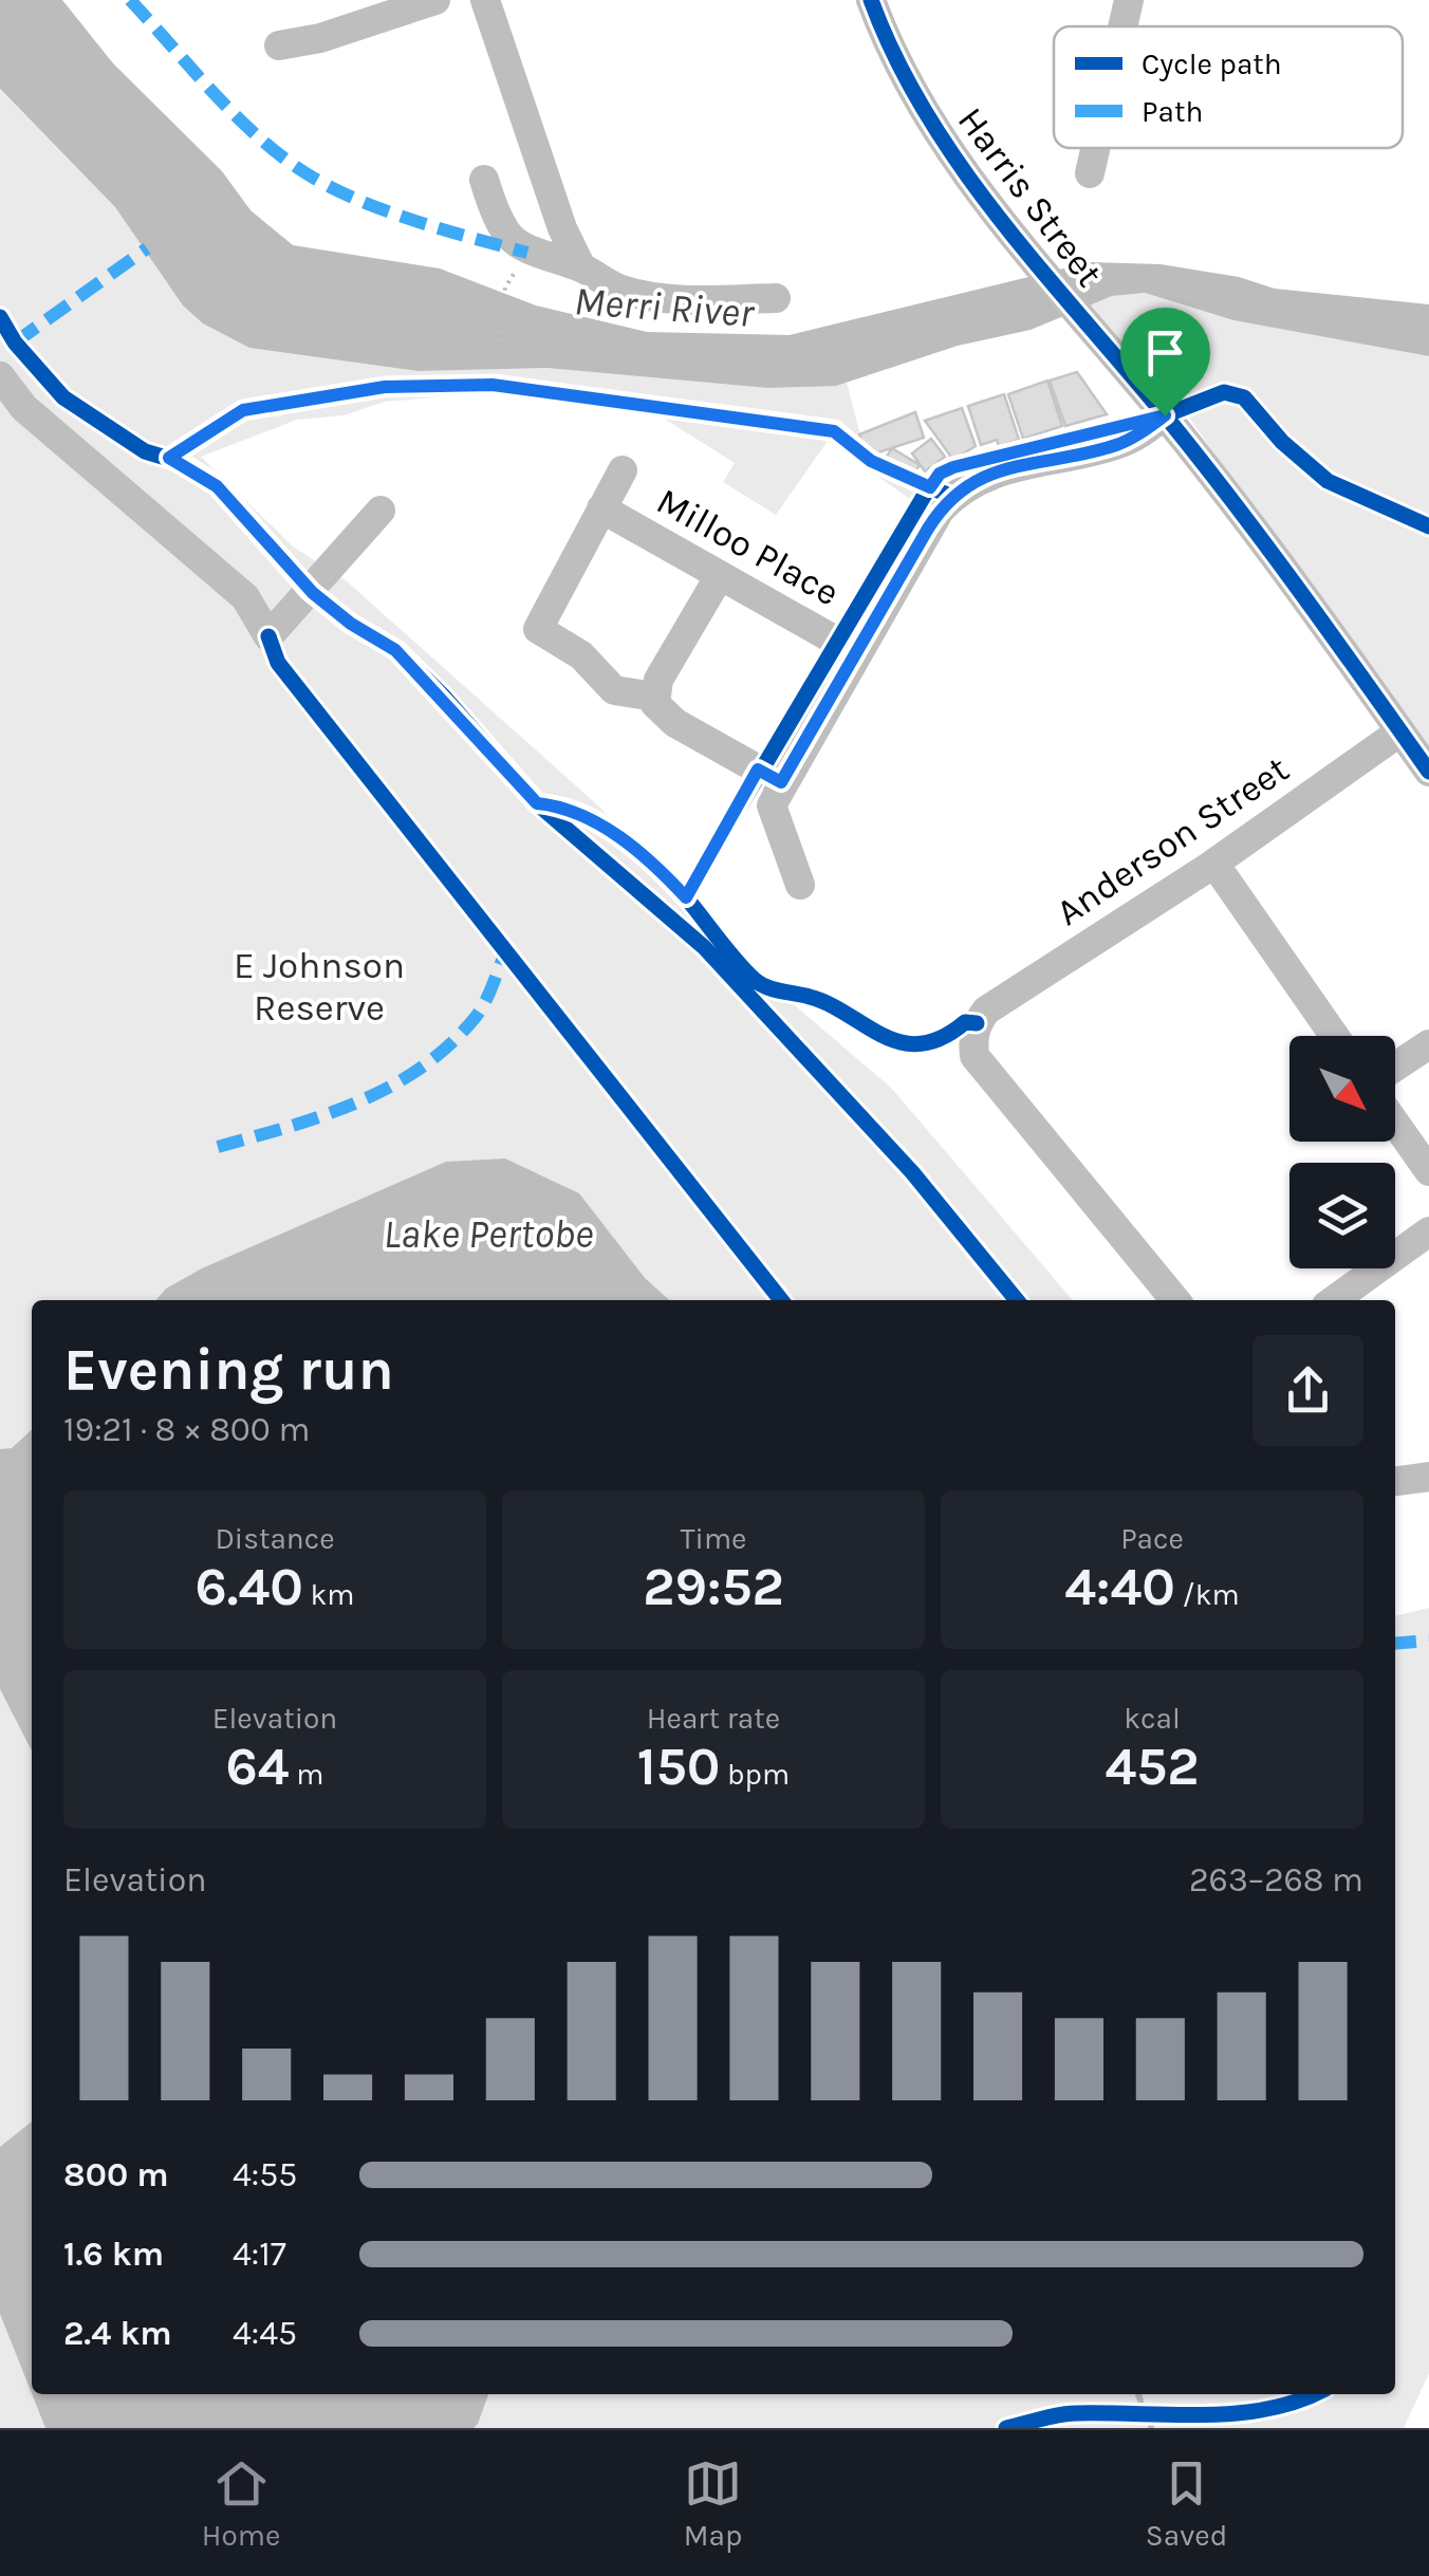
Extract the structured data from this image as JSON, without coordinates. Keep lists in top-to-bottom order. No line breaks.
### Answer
{"streets":{"street":["Harris Street","Milloo Place","Anderson Street"]},"crossings":[["Harris Street","Anderson Street"]],"water":["Merri River","Lake Pertobe"],"parks":["E Johnson Reserve"],"legend":["Cycle path","Path"],"north":"bottom right","page":{"heading":["Evening run","19:21 · 8 × 800 m"],"stats":[["Distance","6.40 km"],["Time","29:52"],["Pace","4:40 /km"],["Elevation","64 m"],["Heart rate","150 bpm"],["kcal","452"]],"chart":["Elevation","263–268 m"],"list":[{"name":"800 m","note":"4:55"},{"name":"1.6 km","note":"4:17"},{"name":"2.4 km","note":"4:45"}],"tabs":["Home","Map","Saved"]}}
